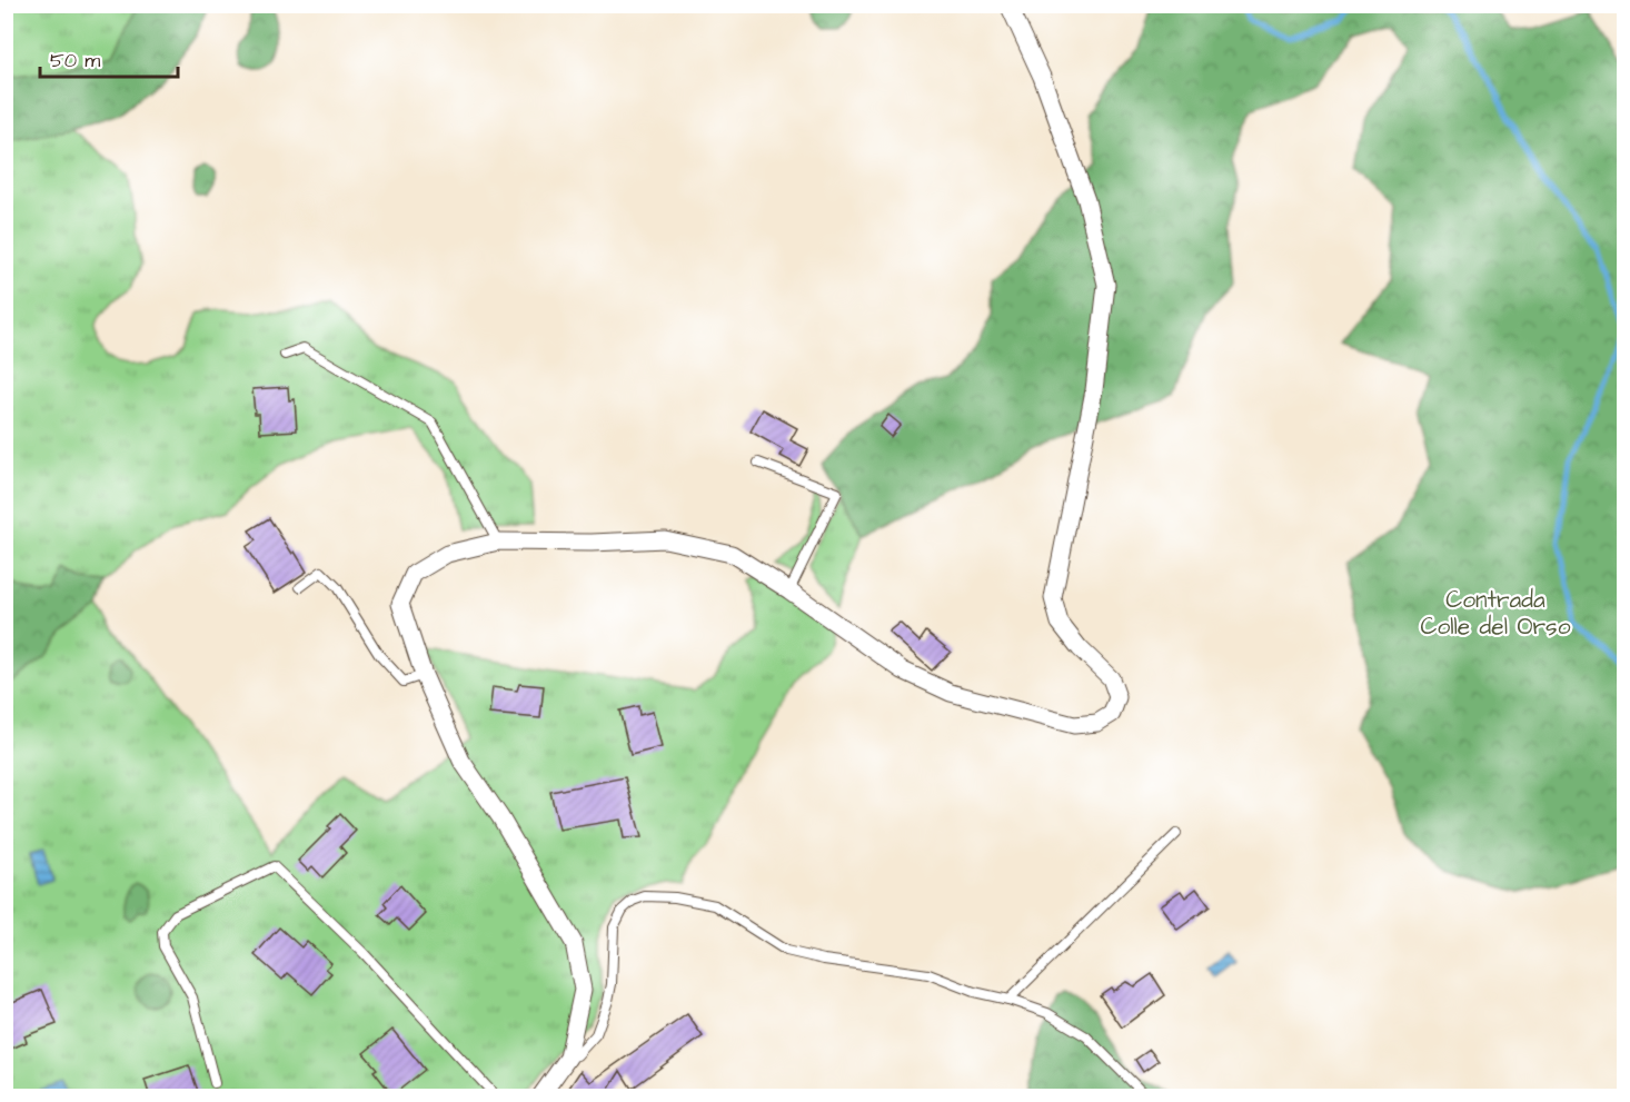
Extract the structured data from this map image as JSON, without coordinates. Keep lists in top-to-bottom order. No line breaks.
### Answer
{"parks":["Contrada Colle del Orso"],"scale_bar":"50 m"}
